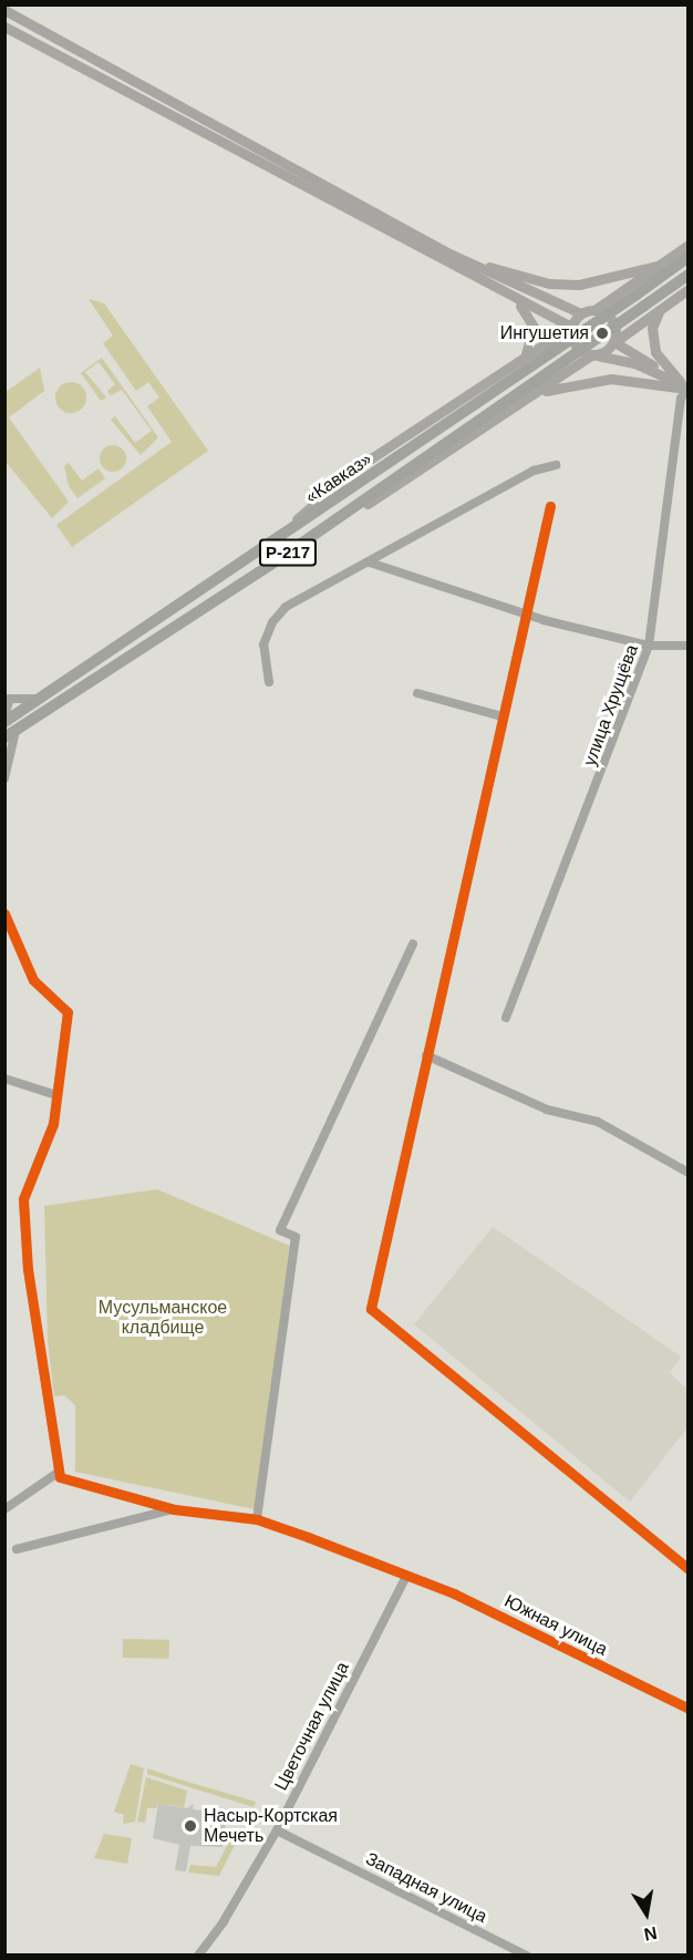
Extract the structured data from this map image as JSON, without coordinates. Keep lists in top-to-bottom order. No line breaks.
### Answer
{"streets":{"highway":["«Кавказ»","Р-217"],"street":["улица Хрущёва","Южная улица","Цветочная улица","Западная улица"]},"crossings":[["«Кавказ»","Р-217"],["Р-217","улица Хрущёва"],["Южная улица","Цветочная улица"],["Цветочная улица","Западная улица"]],"parks":["Мусульманское кладбище"],"places":["Ингушетия","Насыр-Кортская Мечеть"],"north":"bottom"}
